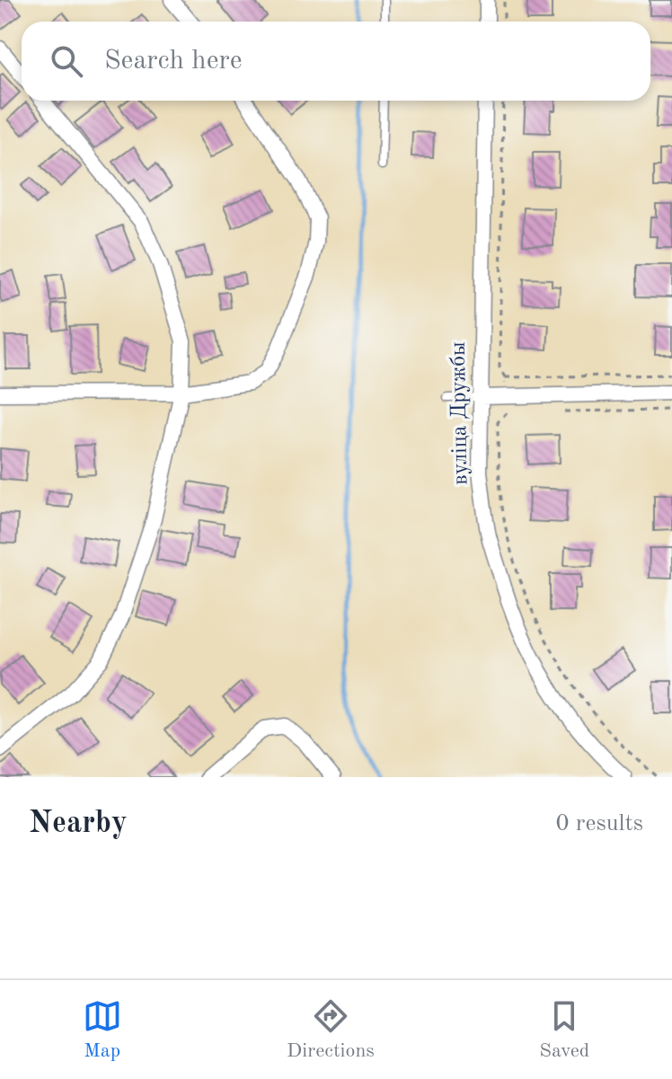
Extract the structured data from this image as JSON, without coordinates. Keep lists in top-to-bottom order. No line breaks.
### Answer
{"streets":{"street":["вуліца Дружбы"]},"page":{"search":"Search here","heading":["Nearby","0 results"],"nav":["Map","Directions","Saved"]}}
